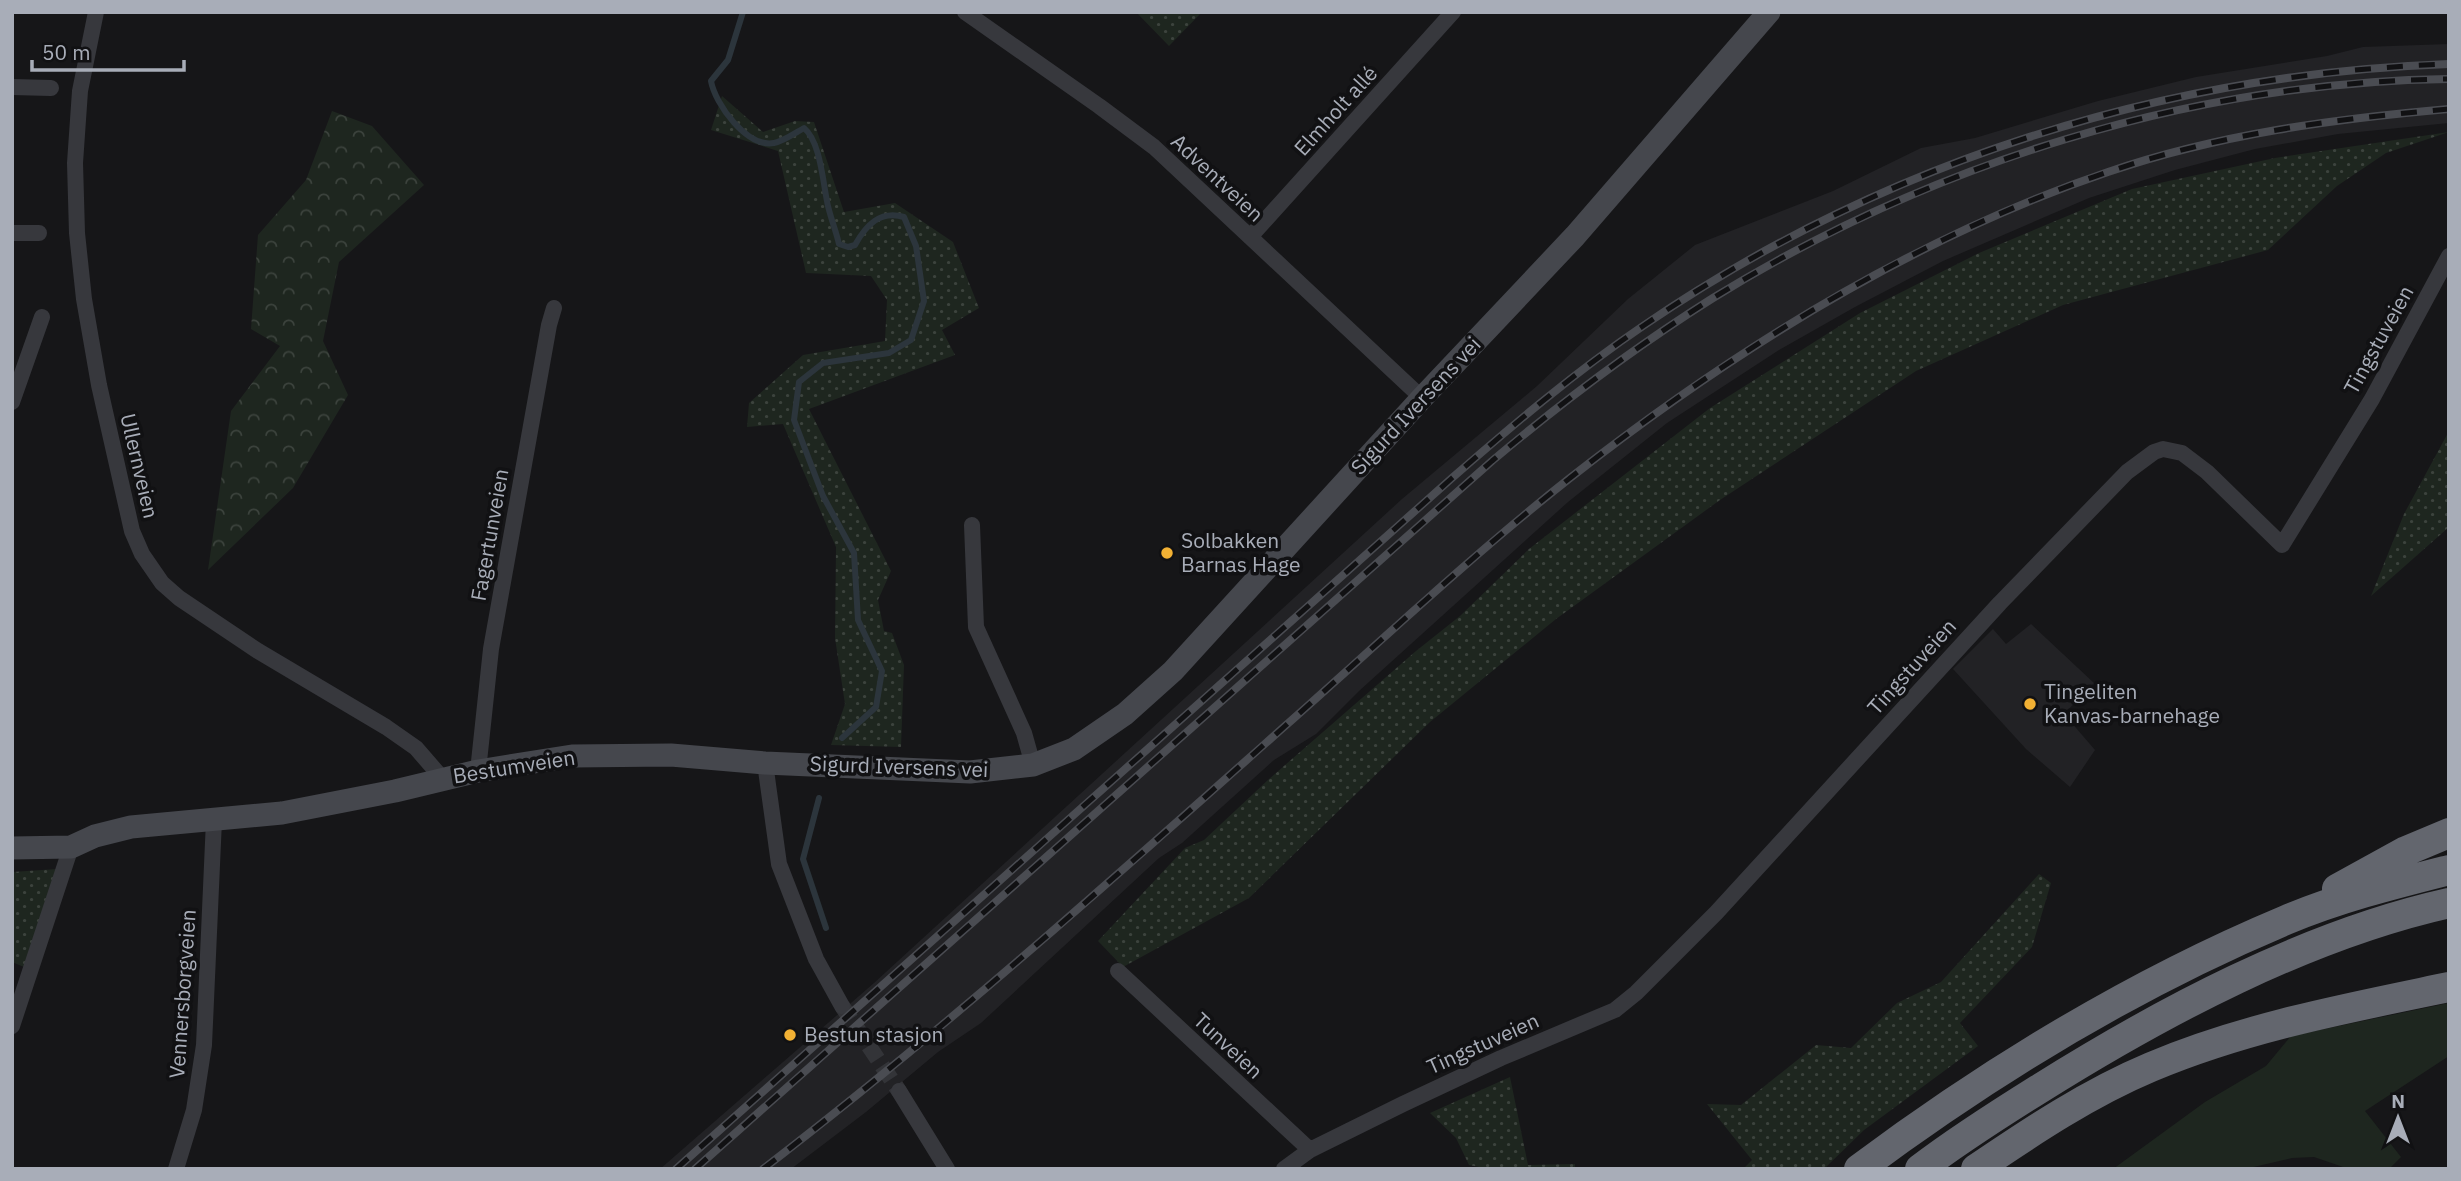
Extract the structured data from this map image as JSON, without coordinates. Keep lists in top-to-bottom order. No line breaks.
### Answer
{"streets":{"street":["Elmholt allé","Adventveien","Tingstuveien","Sigurd Iversens vei","Ullernveien","Fagertunveien","Bestumveien","Vennersborgveien","Tunveien"]},"crossings":[["Elmholt allé","Adventveien"],["Adventveien","Sigurd Iversens vei"],["Tingstuveien","Tunveien"],["Sigurd Iversens vei","Bestumveien"],["Ullernveien","Bestumveien"],["Fagertunveien","Bestumveien"],["Bestumveien","Vennersborgveien"]],"places":["Solbakken Barnas Hage","Tingeliten Kanvas-barnehage","Bestun stasjon"],"scale_bar":"50 m","north":"top"}
